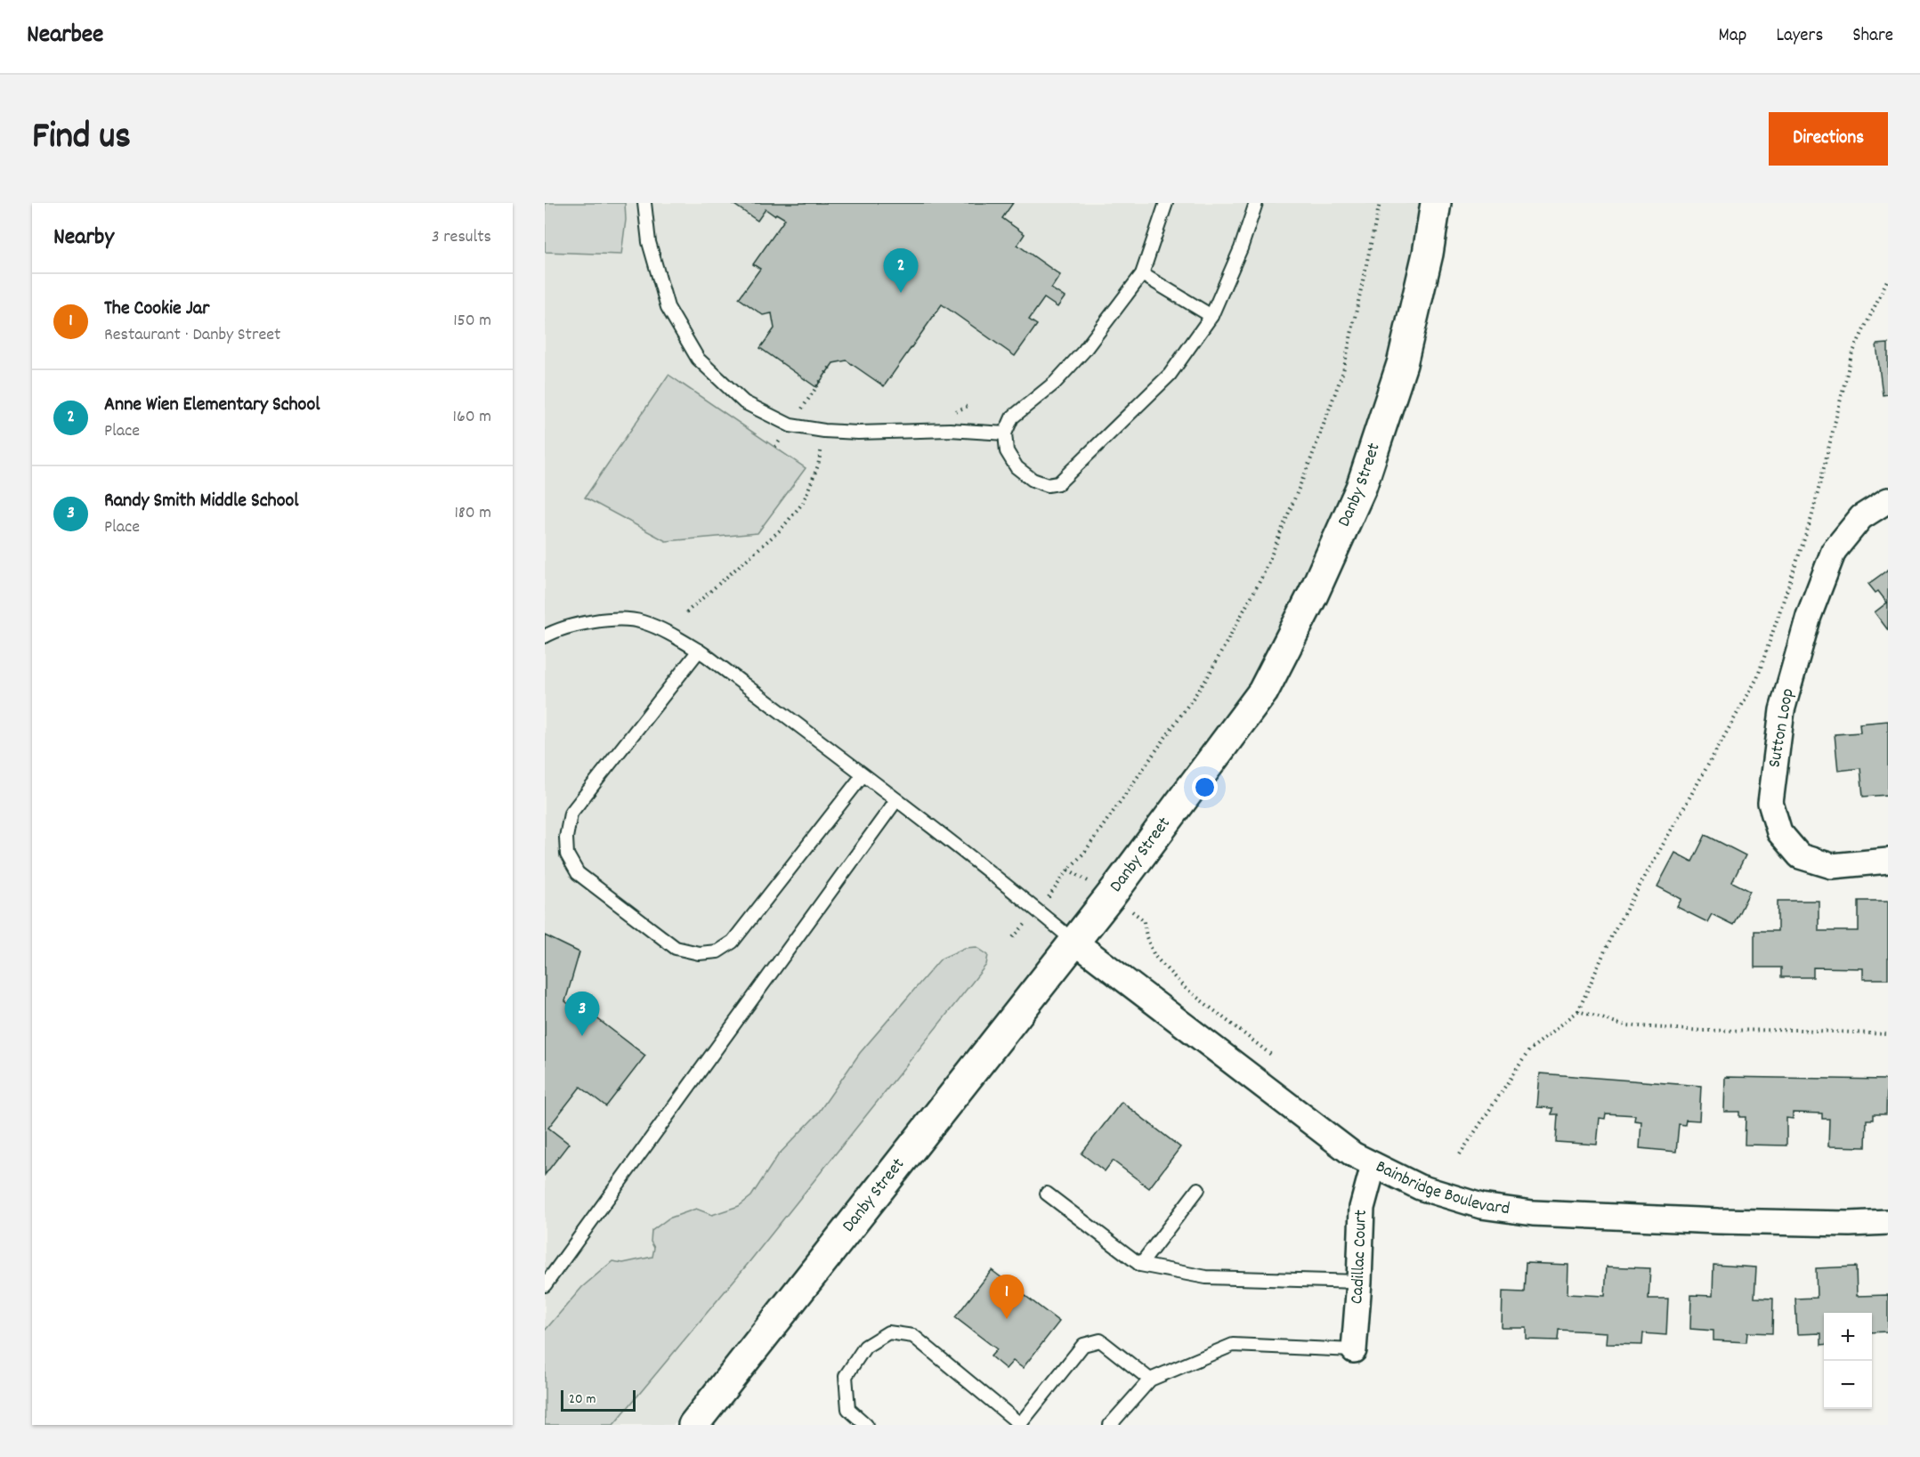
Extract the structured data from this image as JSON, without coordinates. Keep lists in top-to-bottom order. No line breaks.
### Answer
{"streets":{"street":["Danby Street","Sutton Loop","Bainbridge Boulevard","Cadillac Court"]},"crossings":[["Danby Street","Bainbridge Boulevard"],["Bainbridge Boulevard","Cadillac Court"]],"scale_bar":"20 m","page":{"header":"Nearbee","nav":["Map","Layers","Share"],"title":"Find us","buttons":"Directions","heading":["Nearby","3 results"],"pins":["2","3","1"],"list":[{"mark":"1","name":"The Cookie Jar","note":"Restaurant · Danby Street","value":"150 m"},{"mark":"2","name":"Anne Wien Elementary School","note":"Place","value":"160 m"},{"mark":"3","name":"Randy Smith Middle School","note":"Place","value":"180 m"}],"map_buttons":["+","−"],"scale":"20 m"}}
